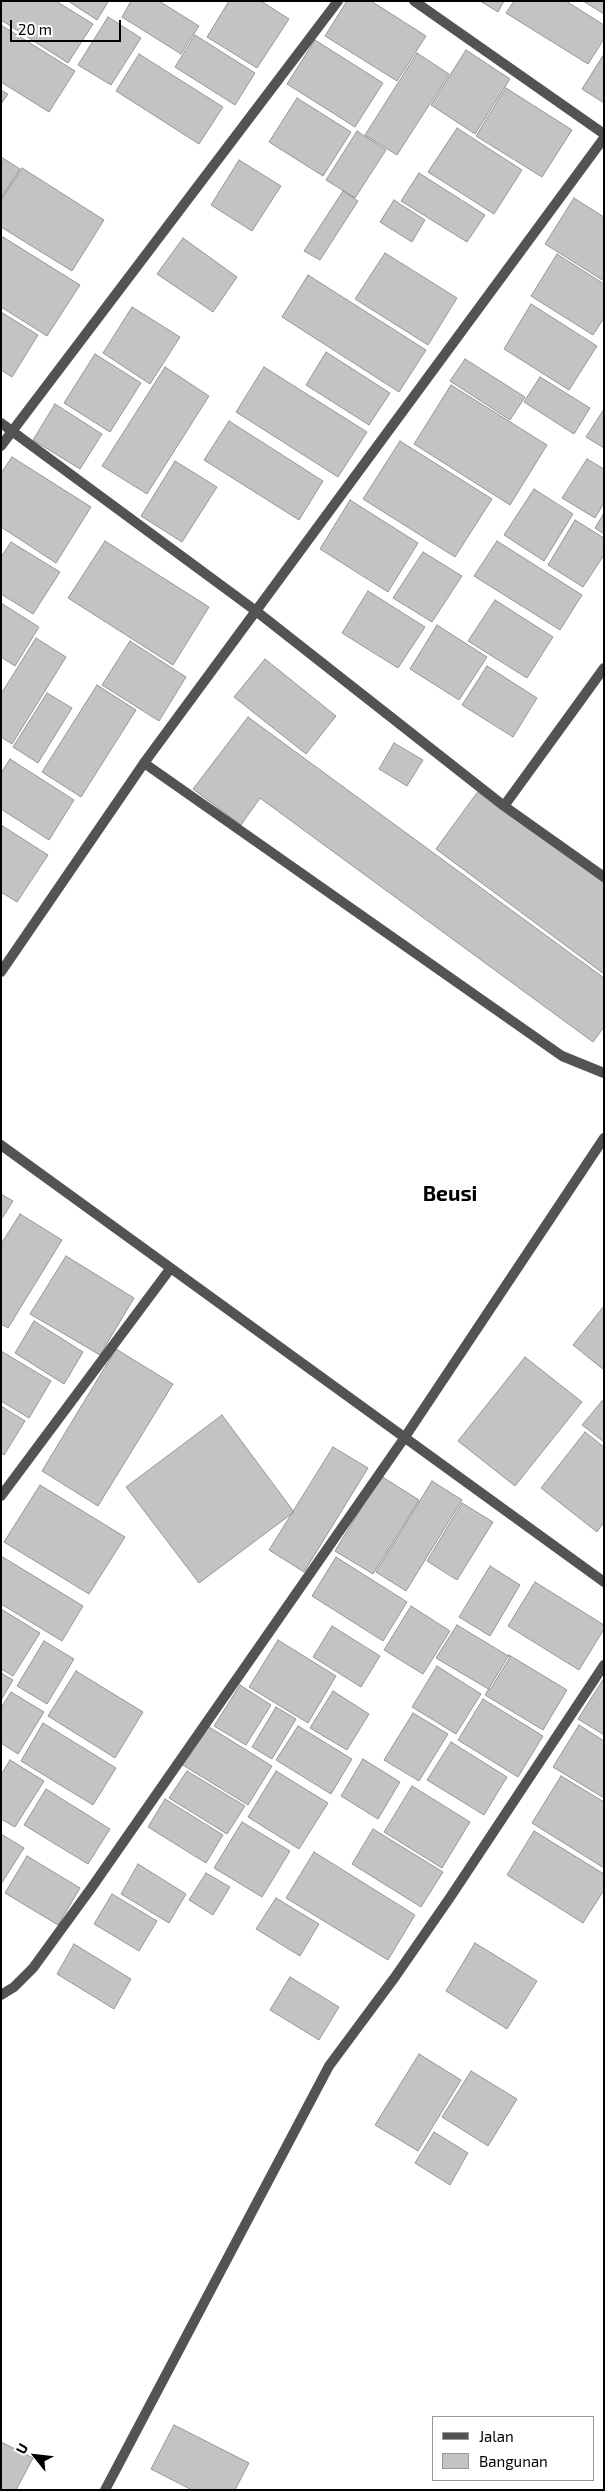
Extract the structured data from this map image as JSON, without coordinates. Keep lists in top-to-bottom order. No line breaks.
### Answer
{"districts":["Beusi"],"legend":["Jalan","Bangunan"],"scale_bar":"20 m","north":"top left"}
